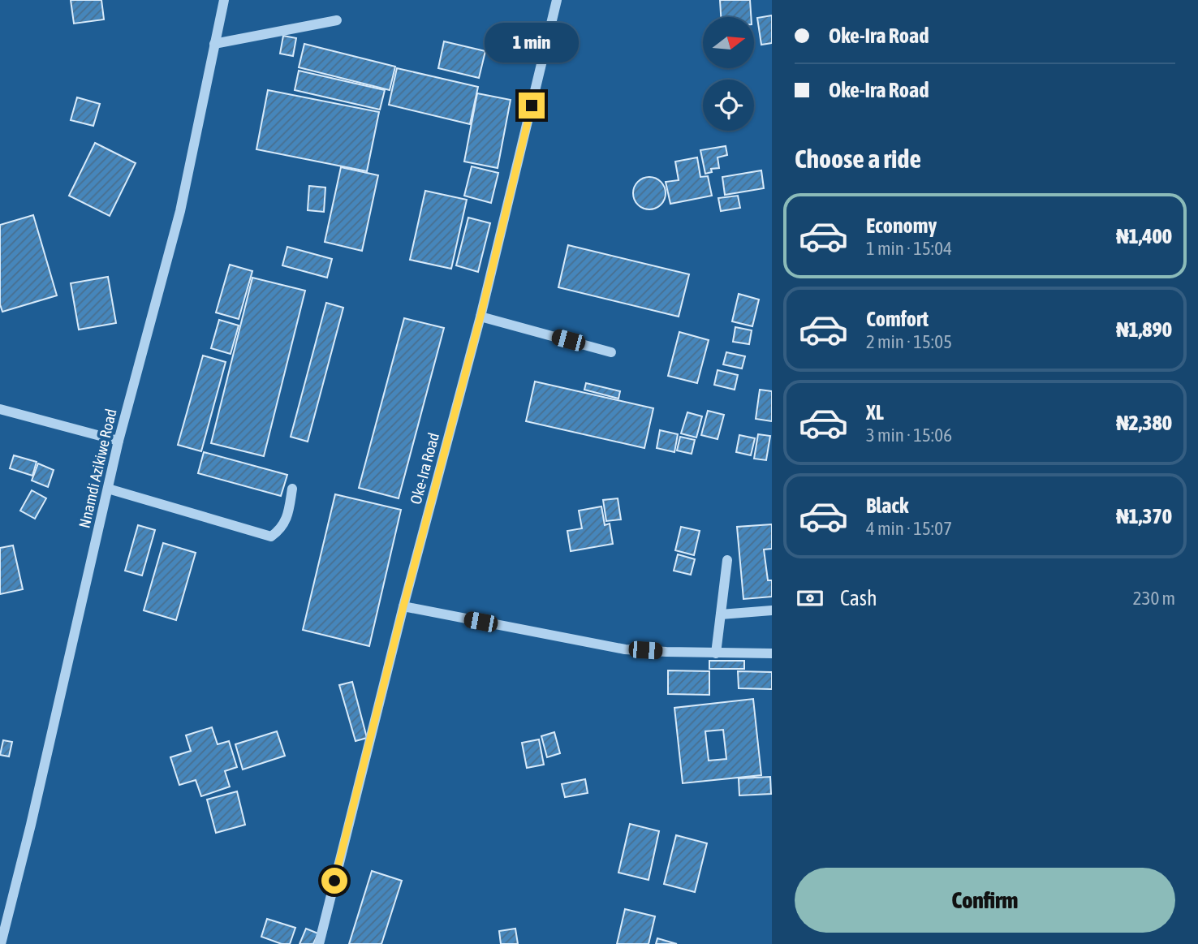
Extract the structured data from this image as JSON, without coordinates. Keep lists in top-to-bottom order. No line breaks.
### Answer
{"streets":{"street":["Nnamdi Azikiwe Road","Oke-Ira Road"]},"north":"right","page":{"banner":["Oke-Ira Road","Oke-Ira Road"],"bubble":"1 min","heading":"Choose a ride","list":[{"name":"Economy","note":"1 min · 15:04","value":"₦1,400"},{"name":"Comfort","note":"2 min · 15:05","value":"₦1,890"},{"name":"XL","note":"3 min · 15:06","value":"₦2,380"},{"name":"Black","note":"4 min · 15:07","value":"₦1,370"}],"pay":["Cash","230 m"],"buttons":"Confirm"}}
